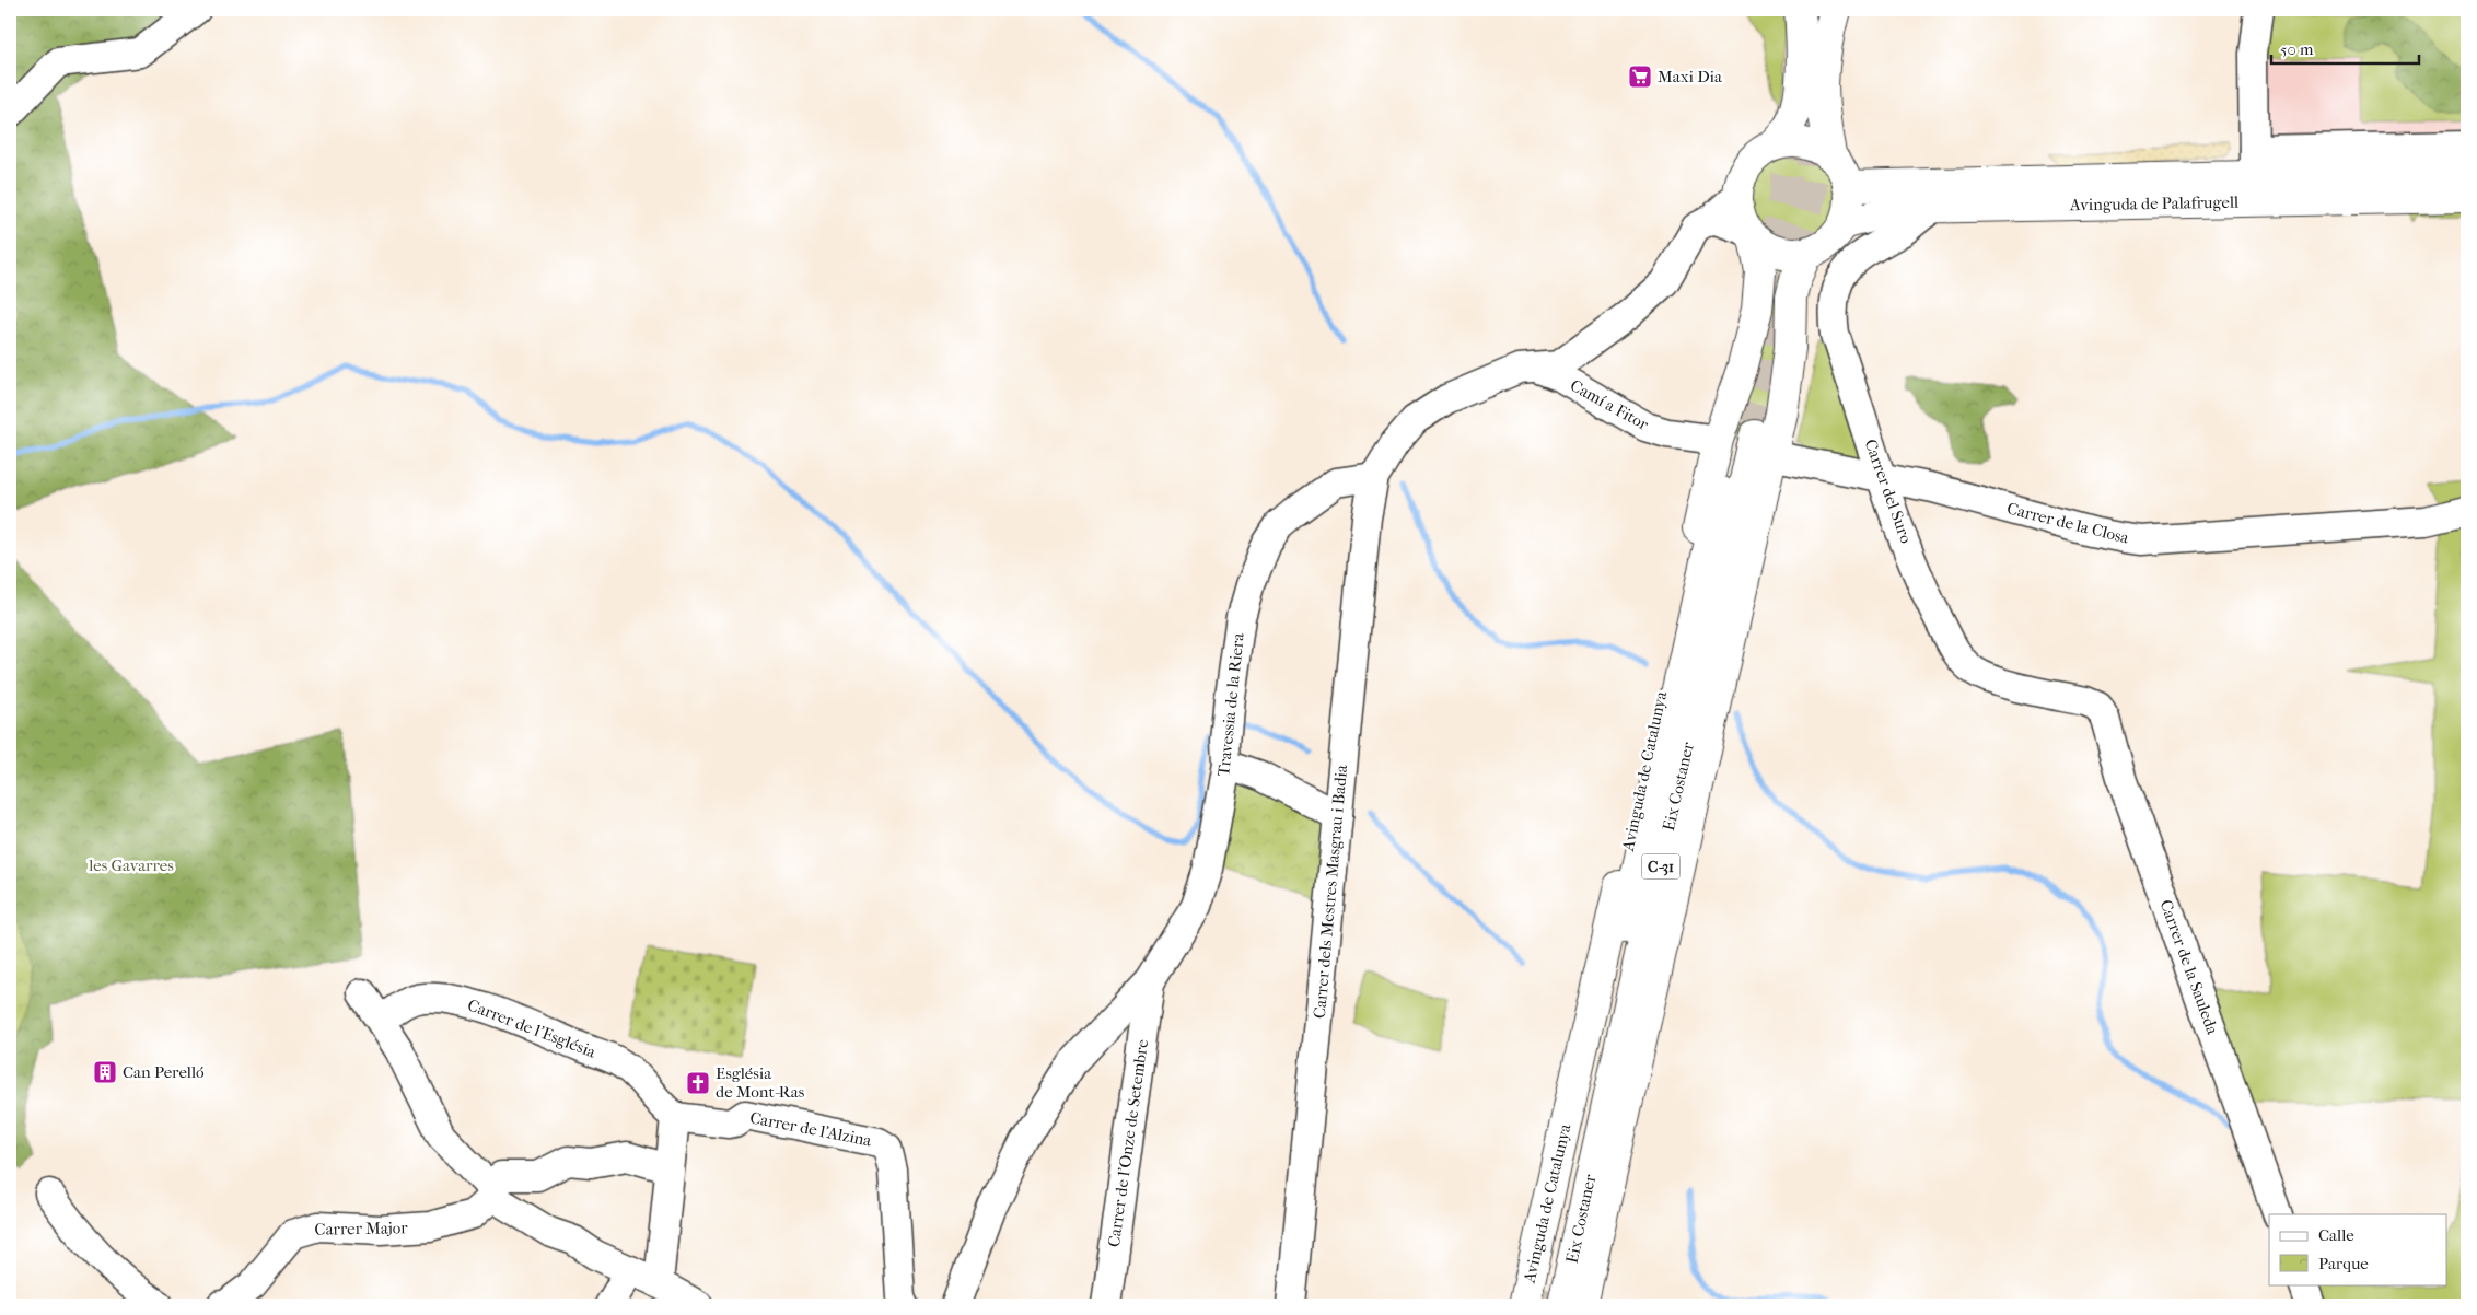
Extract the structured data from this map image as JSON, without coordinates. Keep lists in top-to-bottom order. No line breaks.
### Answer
{"streets":{"main road":["Avinguda de Palafrugell","Avinguda de Catalunya","Eix Costaner","C-31"],"street":["Camí a Fitor","Carrer del Suro","Carrer de la Closa","Travessia de la Riera","Carrer dels Mestres Masgrau i Badia","Carrer de la Sauleda","Carrer de l'Església","Carrer de l'Alzina","Carrer de l'Onze de Setembre","Carrer Major"]},"crossings":[["Avinguda de Palafrugell","Carrer del Suro"],["Avinguda de Palafrugell","Avinguda de Catalunya"],["Camí a Fitor","Carrer de la Closa"],["Camí a Fitor","Avinguda de Catalunya"],["Camí a Fitor","Eix Costaner"],["Carrer del Suro","Carrer de la Closa"],["Carrer del Suro","Carrer de la Sauleda"],["Carrer de la Closa","Avinguda de Catalunya"],["Carrer de la Closa","Eix Costaner"],["Travessia de la Riera","Carrer dels Mestres Masgrau i Badia"],["Travessia de la Riera","Carrer de l'Onze de Setembre"],["Avinguda de Catalunya","Eix Costaner"],["Carrer de l'Església","Carrer de l'Alzina"]],"parks":["les Gavarres"],"places":{"supermarket":["Maxi Dia"],"building":["Can Perelló"],"church":["Església de Mont-Ras"]},"legend":["Calle","Parque"],"scale_bar":"50 m"}
